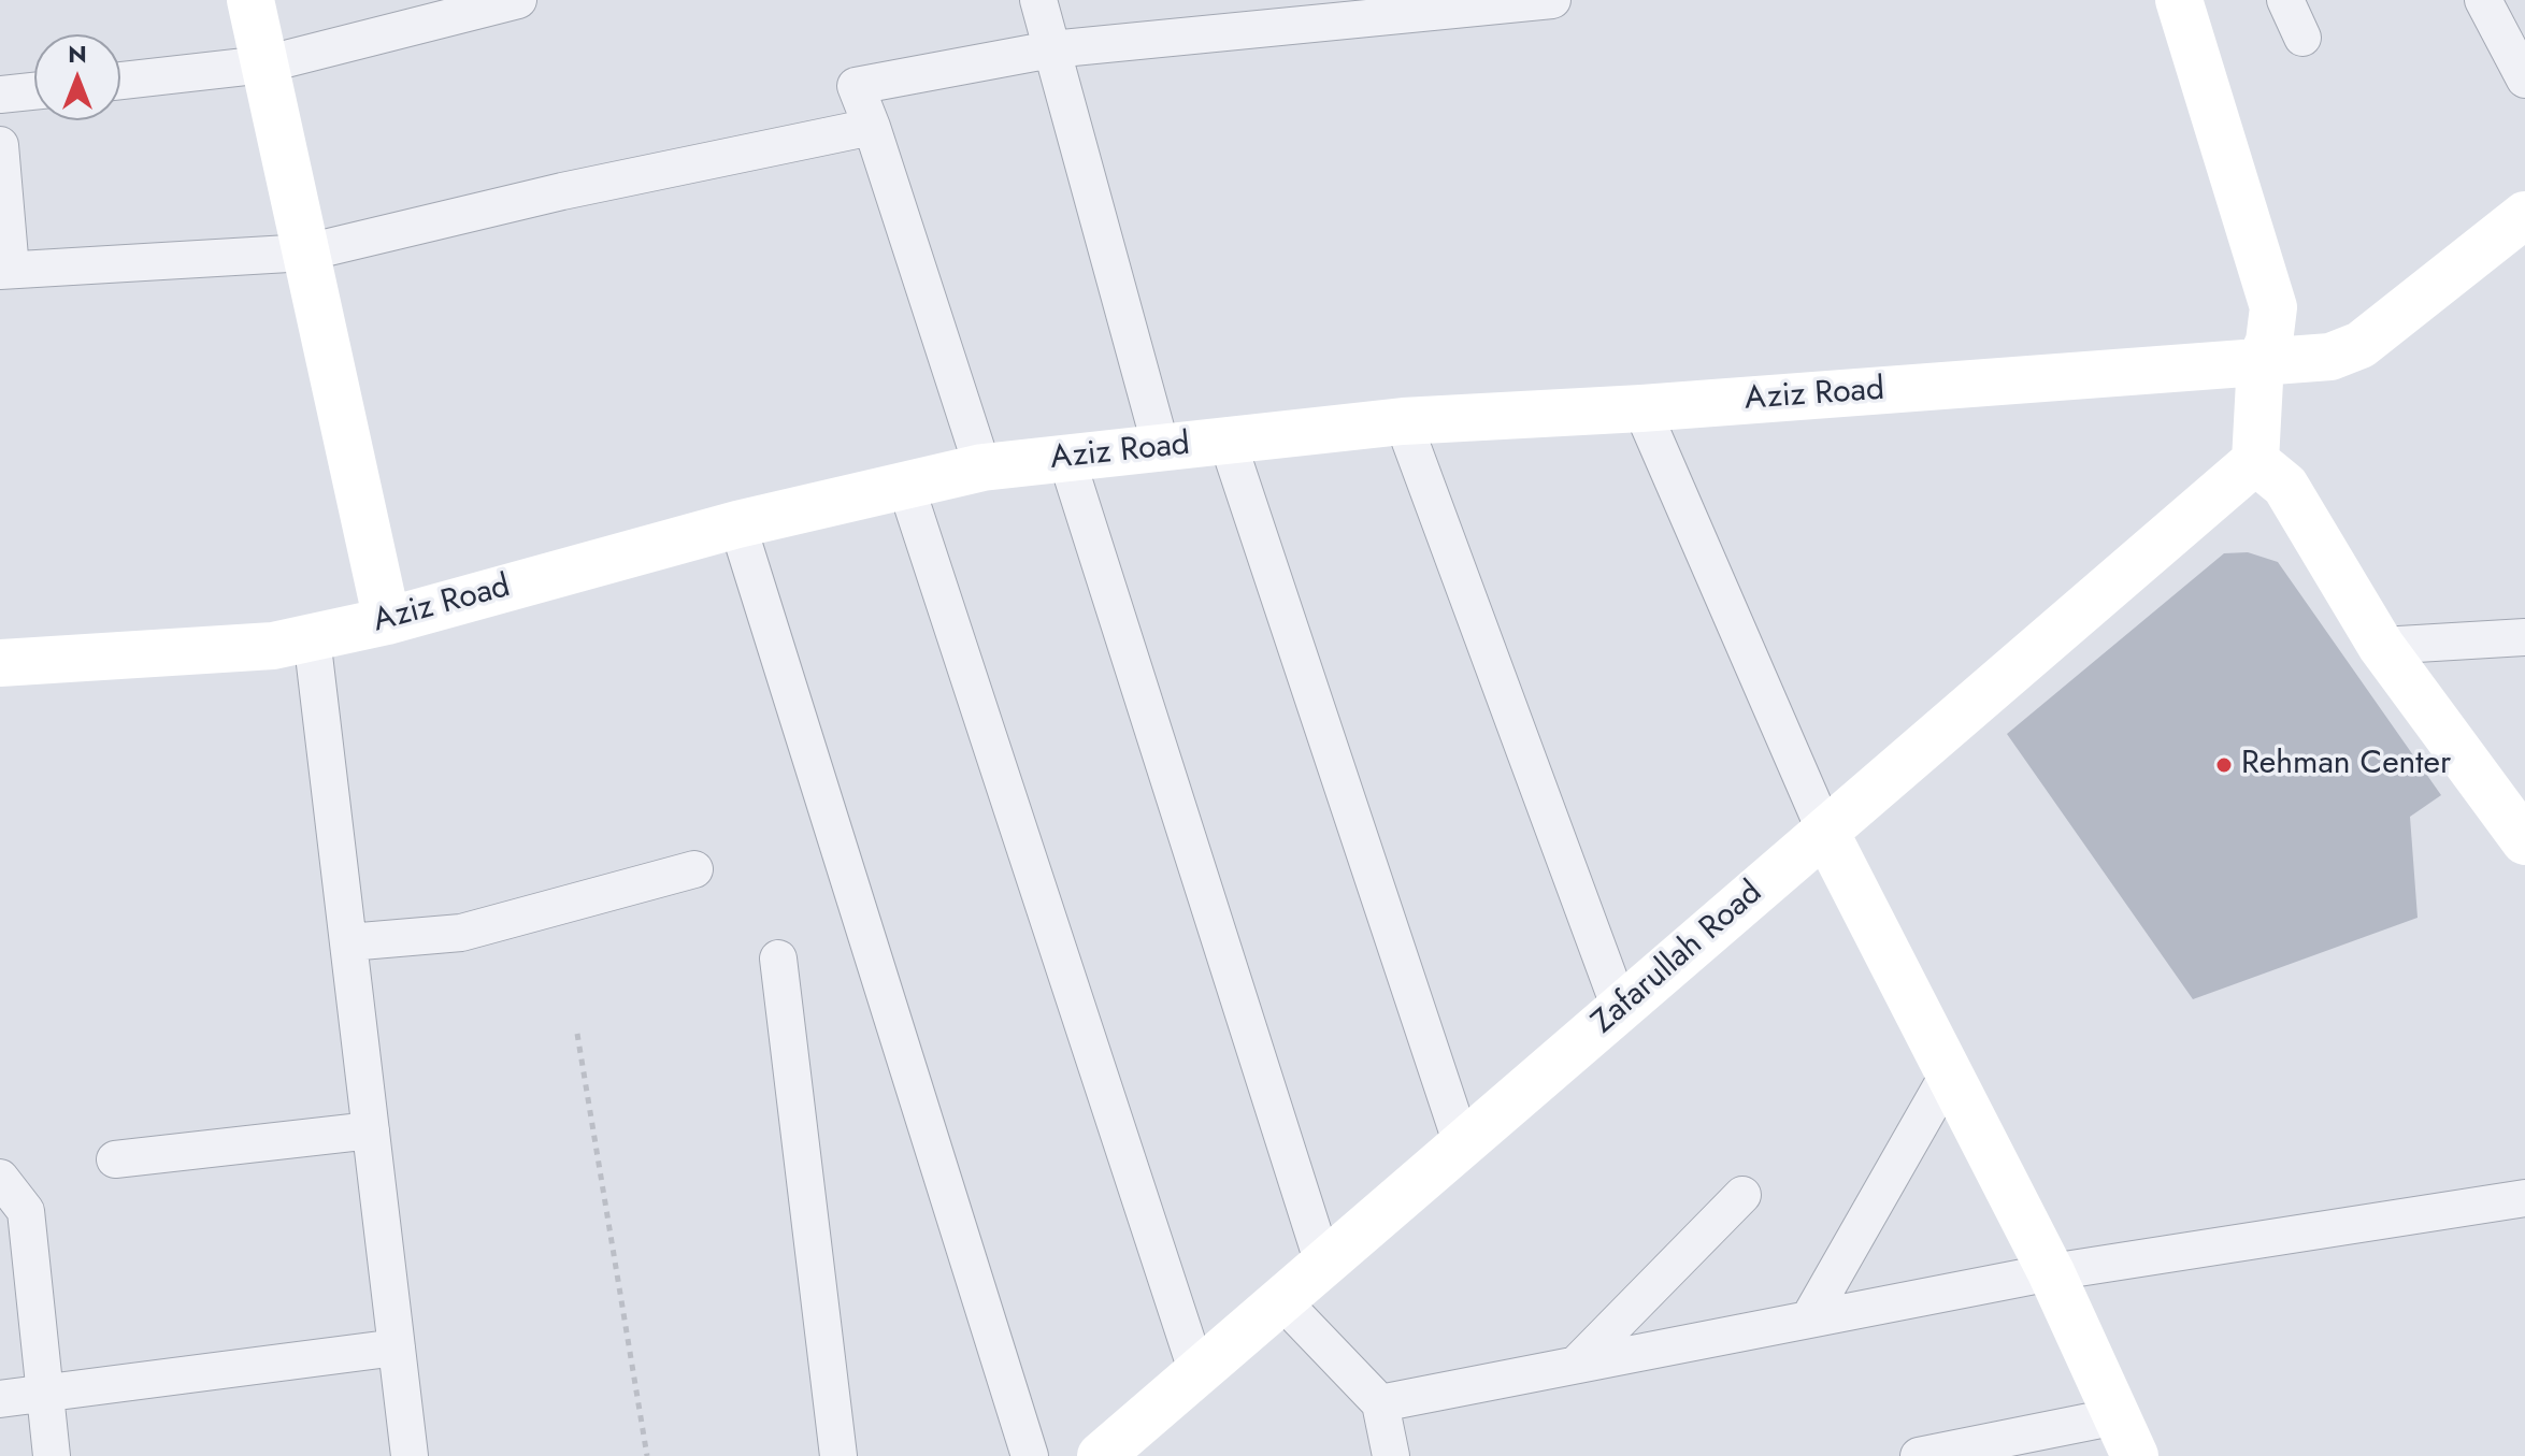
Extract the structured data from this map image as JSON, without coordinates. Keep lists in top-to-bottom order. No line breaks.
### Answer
{"streets":{"street":["Aziz Road","Zafarullah Road"]},"places":["Rehman Center"],"north":"top"}
